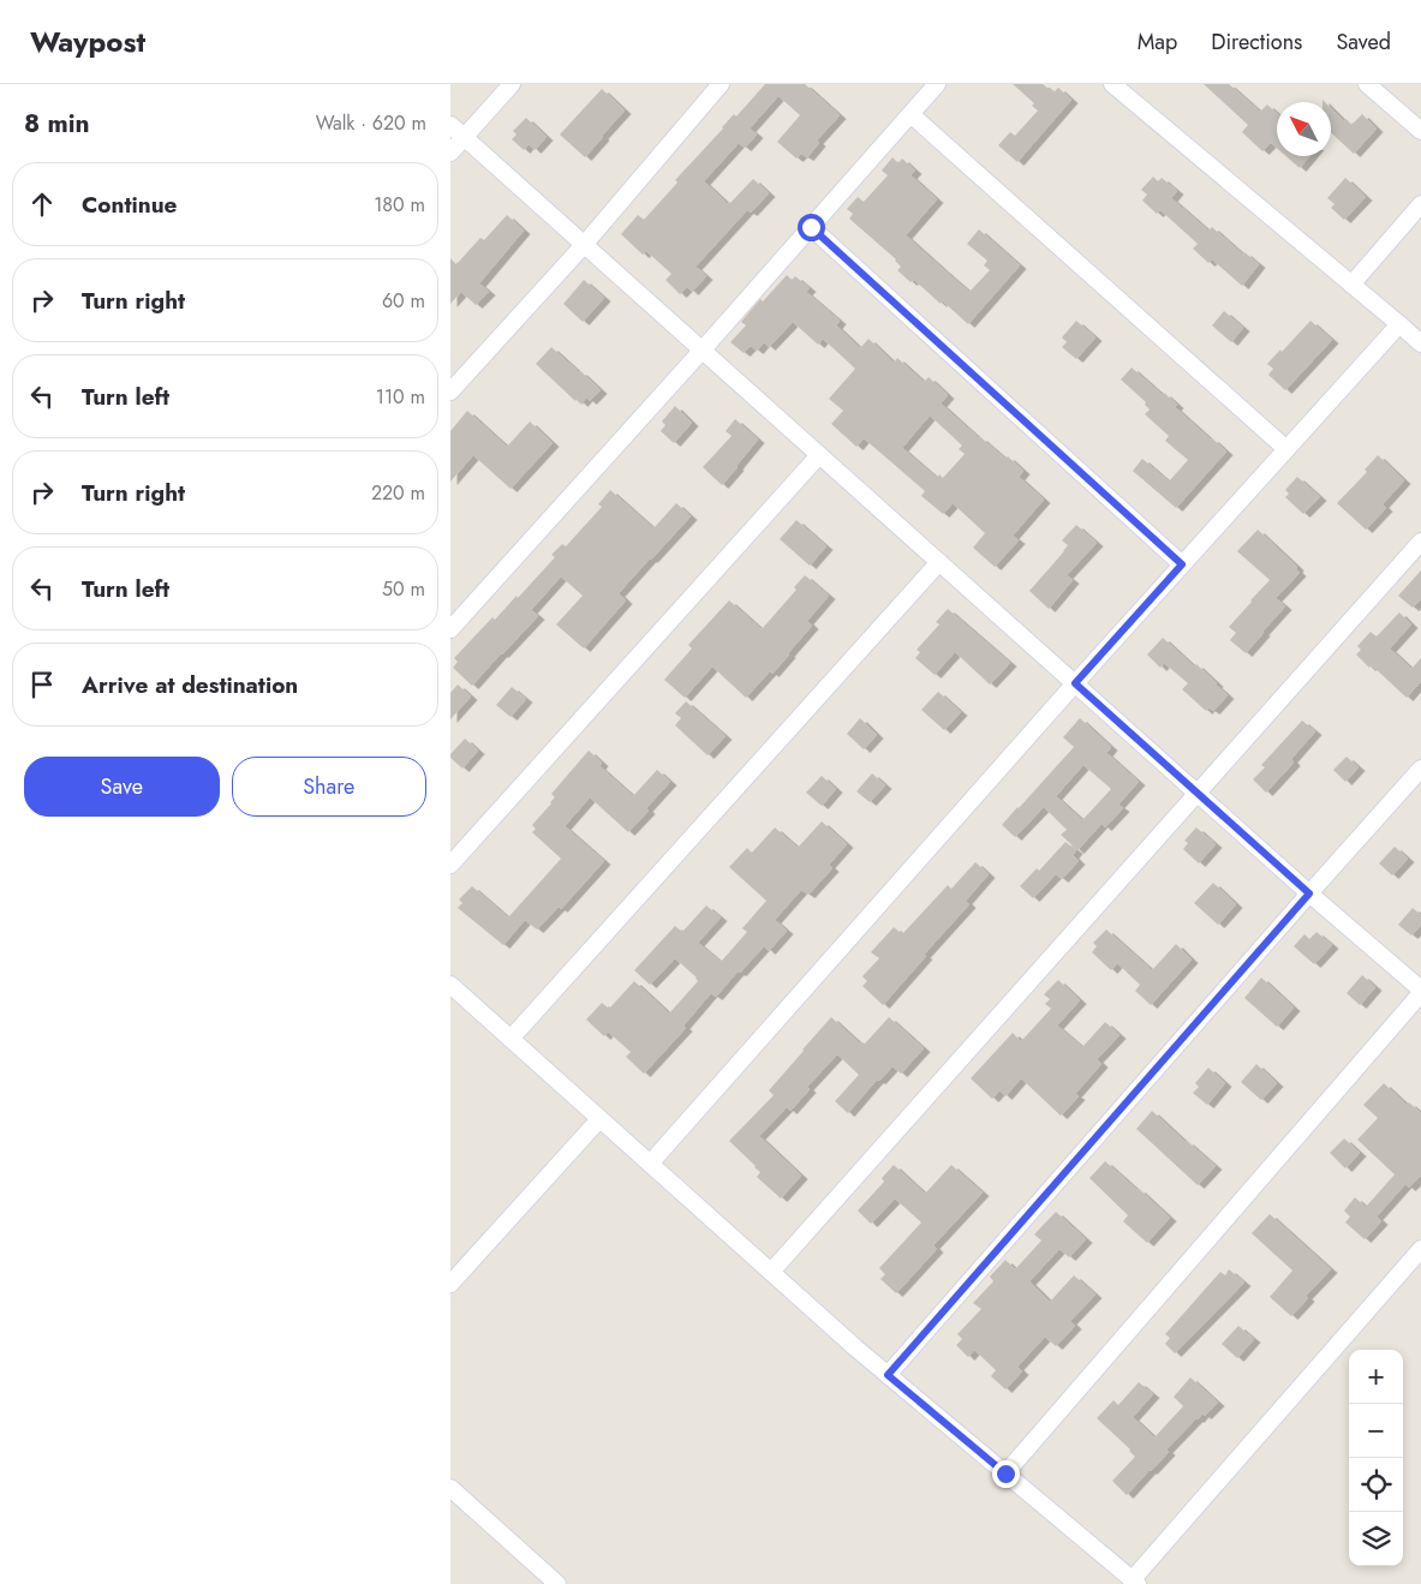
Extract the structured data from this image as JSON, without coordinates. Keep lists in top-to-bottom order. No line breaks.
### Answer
{"north":"top left","page":{"header":"Waypost","nav":["Map","Directions","Saved"],"heading":["8 min","Walk · 620 m"],"list":[["Continue","180 m"],["Turn right","60 m"],["Turn left","110 m"],["Turn right","220 m"],["Turn left","50 m"],"Arrive at destination"],"buttons":["Save","Share"],"map_buttons":["+","−"]}}
